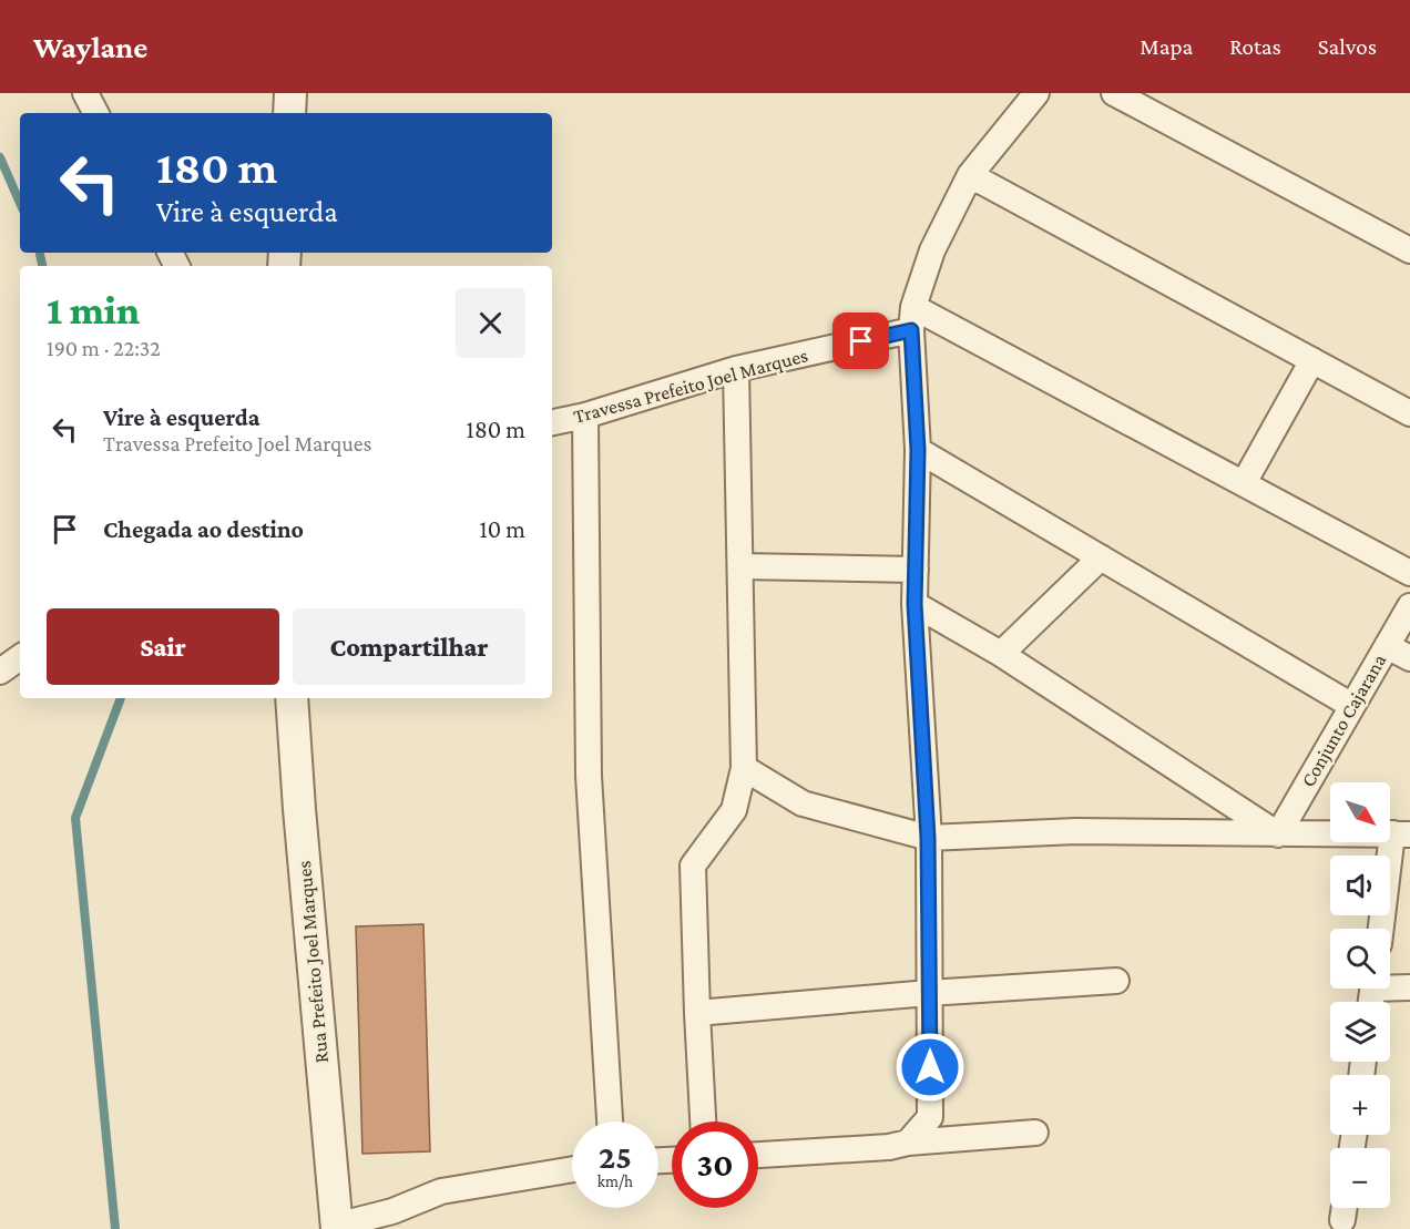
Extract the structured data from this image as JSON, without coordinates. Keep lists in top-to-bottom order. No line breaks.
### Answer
{"streets":{"street":["Travessa Prefeito Joel Marques","Conjunto Cajarana","Rua Prefeito Joel Marques"]},"north":"bottom right","page":{"header":"Waylane","nav":["Mapa","Rotas","Salvos"],"turn":["180 m","Vire à esquerda"],"heading":["1 min","190 m · 22:32"],"list":[{"name":"Vire à esquerda","note":"Travessa Prefeito Joel Marques","value":"180 m"},{"name":"Chegada ao destino","value":"10 m"}],"buttons":["Sair","Compartilhar"],"map_buttons":["+","−"],"speed":"25 km/h","limit":"30"}}
